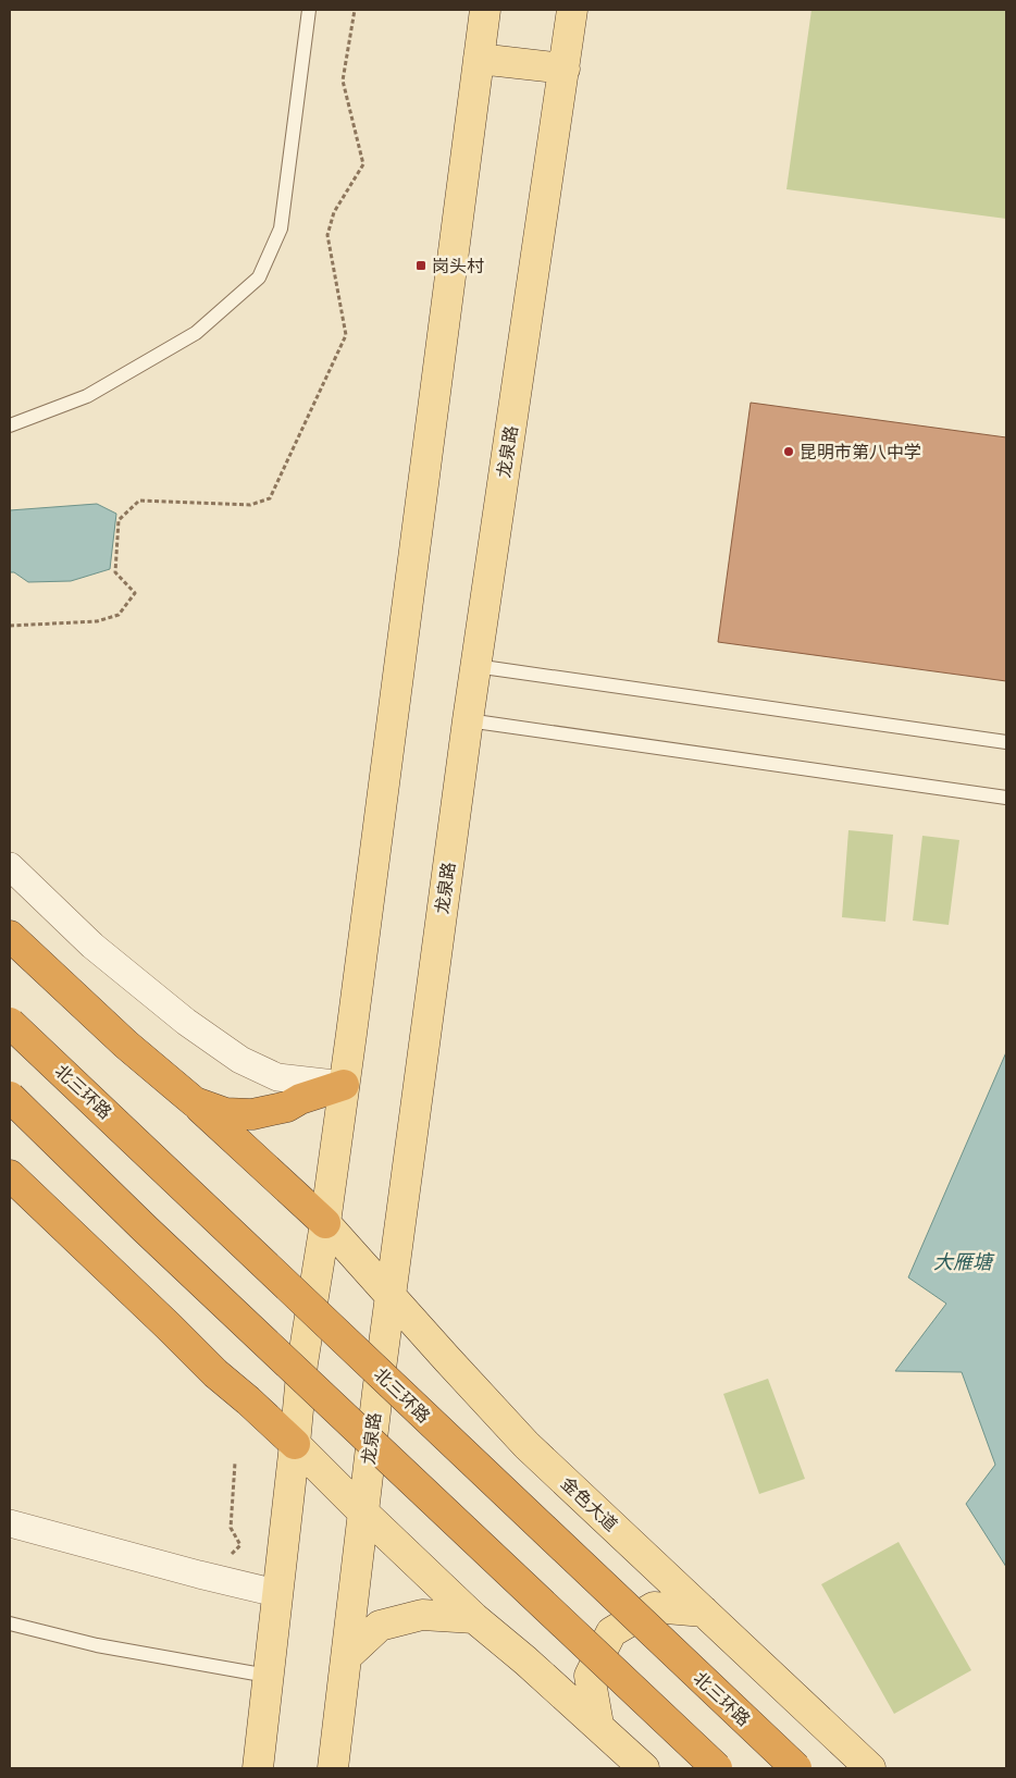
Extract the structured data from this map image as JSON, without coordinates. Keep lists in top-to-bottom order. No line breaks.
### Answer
{"streets":{"highway":["北三环路"],"main road":["龙泉路","金色大道"]},"crossings":[["龙泉路","金色大道"]],"water":["大雁塘"],"places":{"transit":["岗头村"],"other":["昆明市第八中学"]}}
